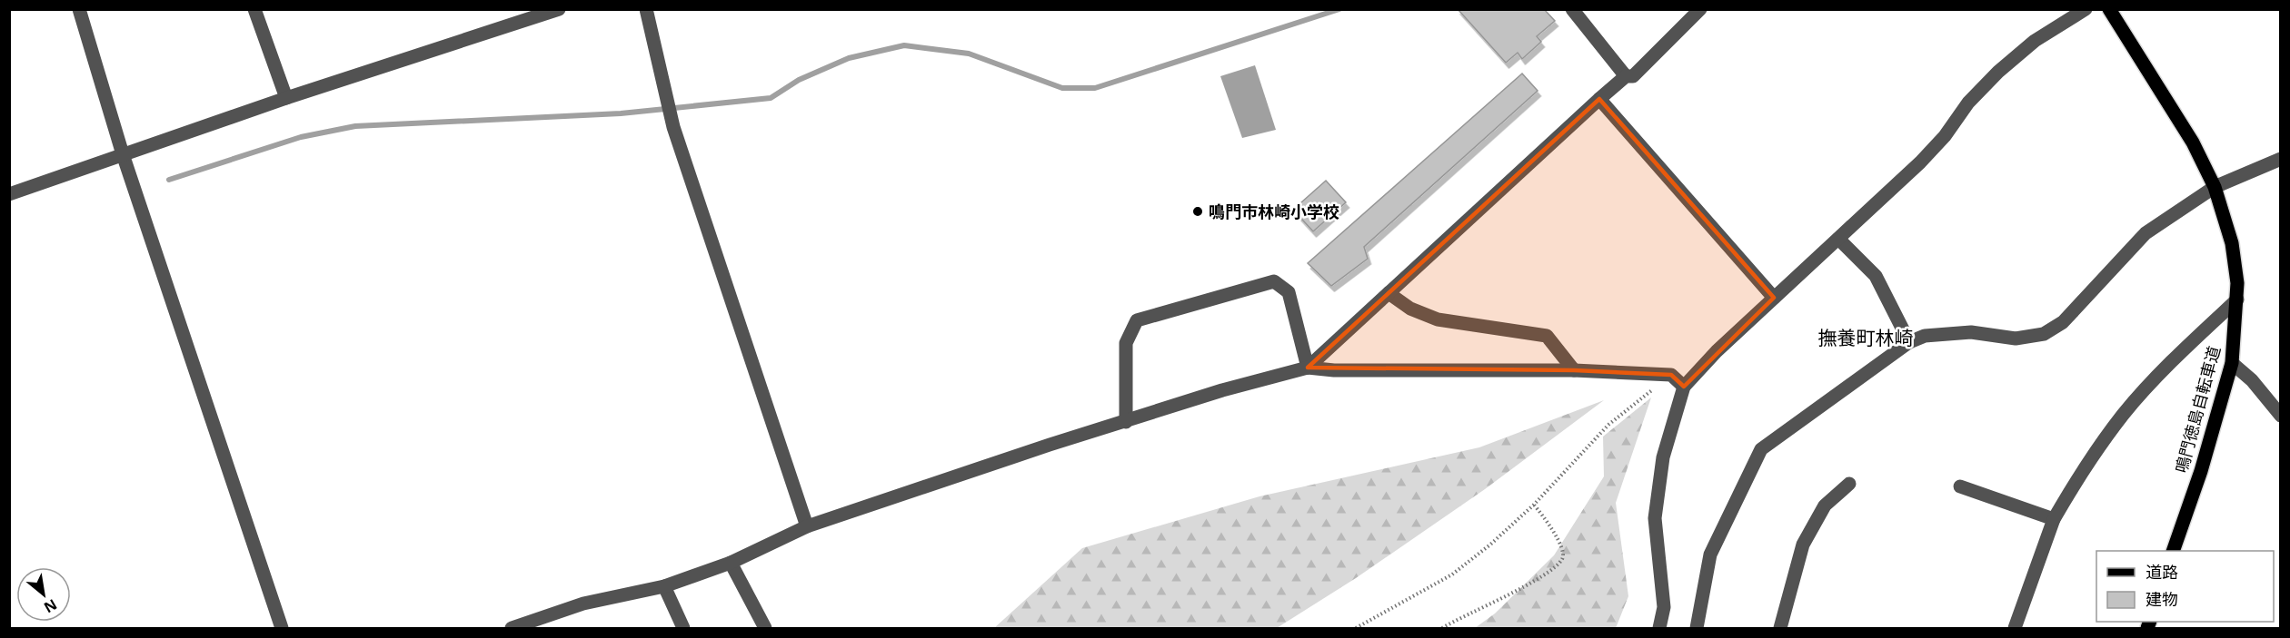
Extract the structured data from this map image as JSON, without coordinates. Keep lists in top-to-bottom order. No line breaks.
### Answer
{"streets":{"main road":["鳴門徳島自転車道"]},"districts":["撫養町林崎"],"places":["鳴門市林崎小学校"],"legend":["道路","建物"],"north":"bottom right"}
